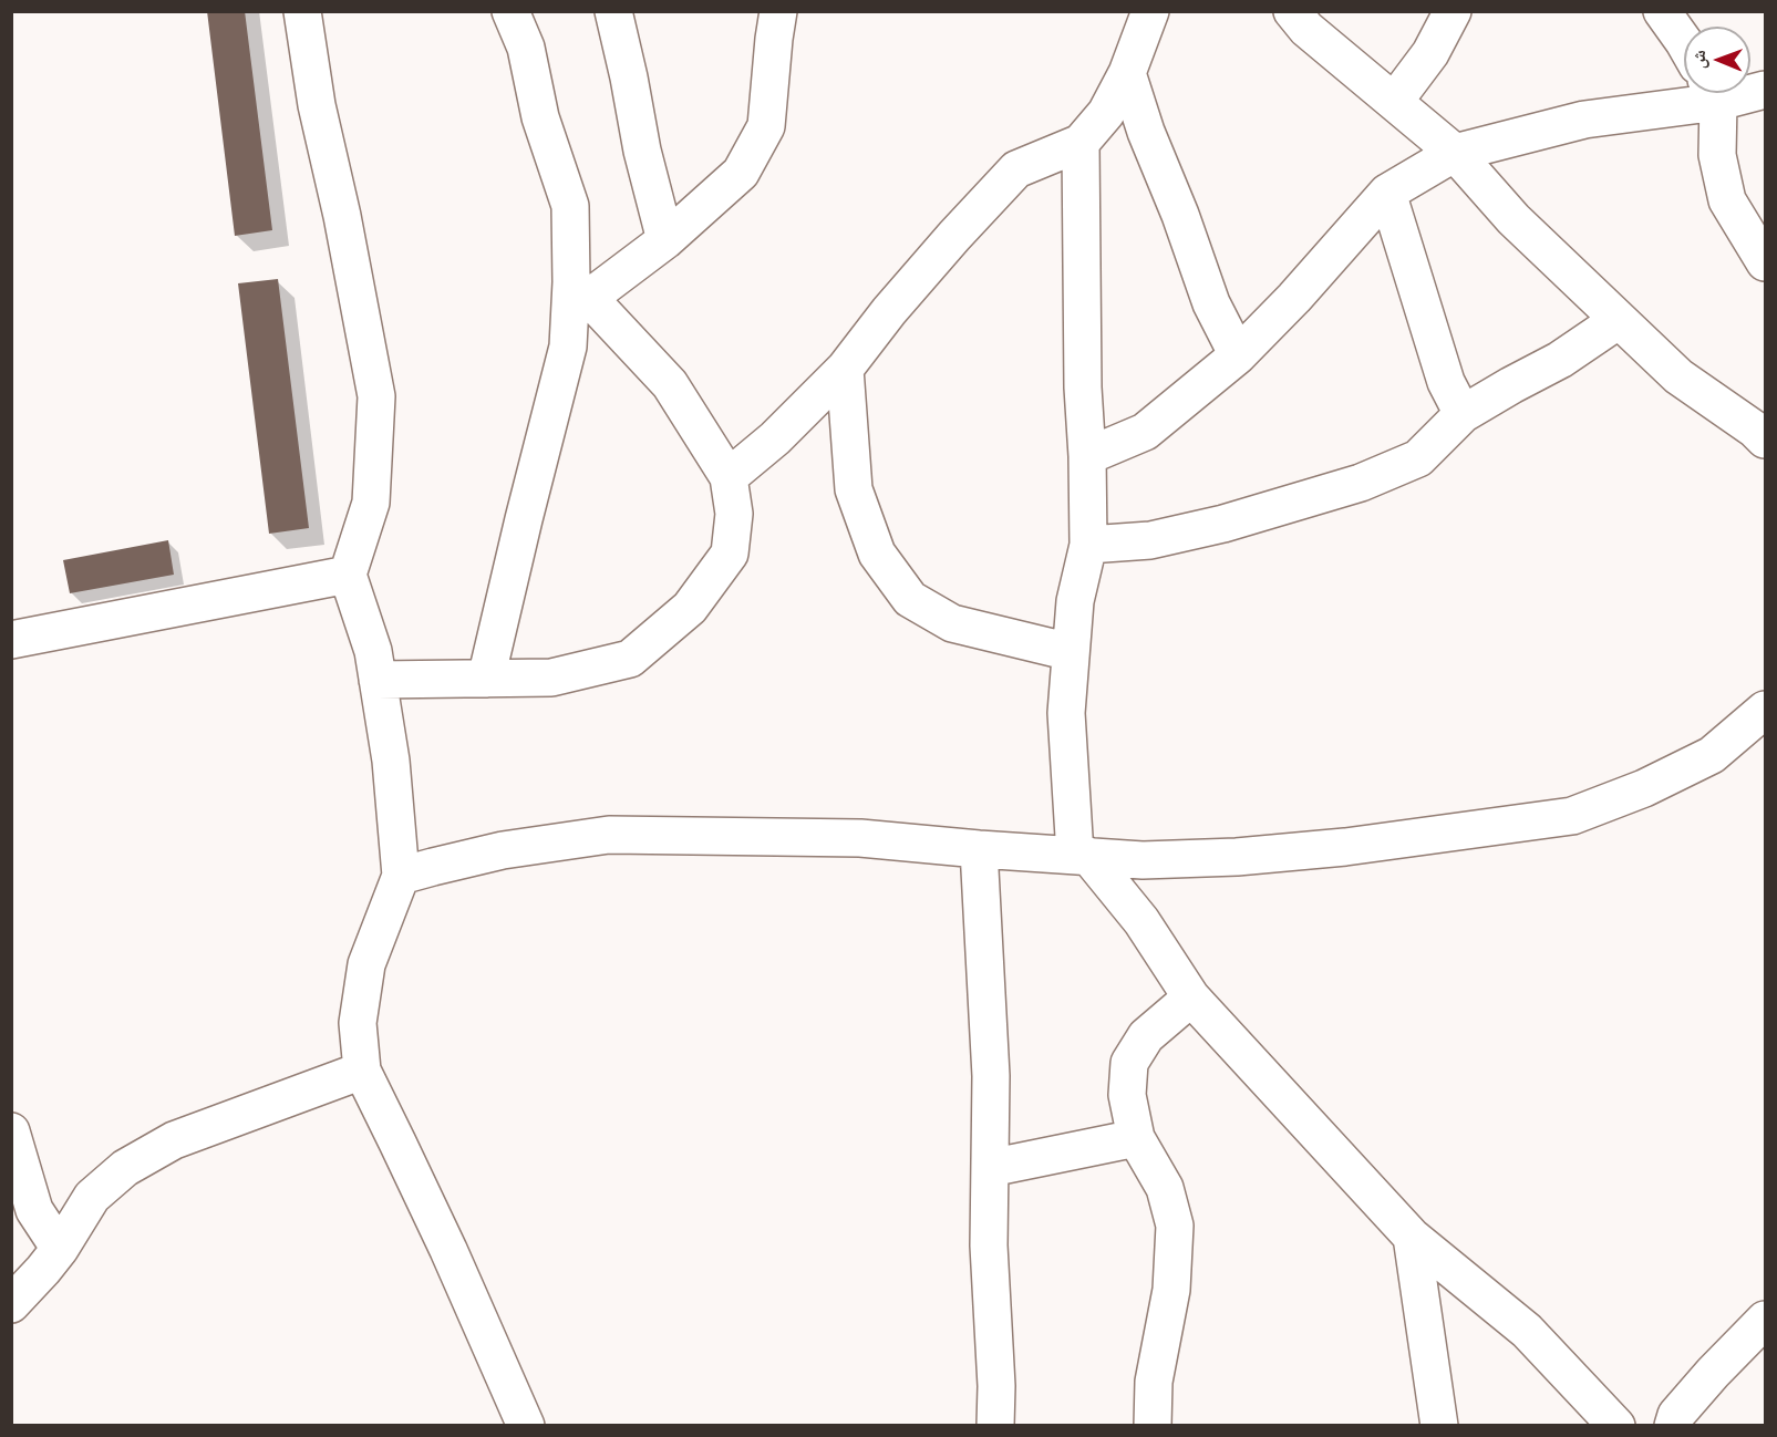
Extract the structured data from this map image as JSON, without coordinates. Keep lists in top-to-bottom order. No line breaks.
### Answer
{"north":"left"}
